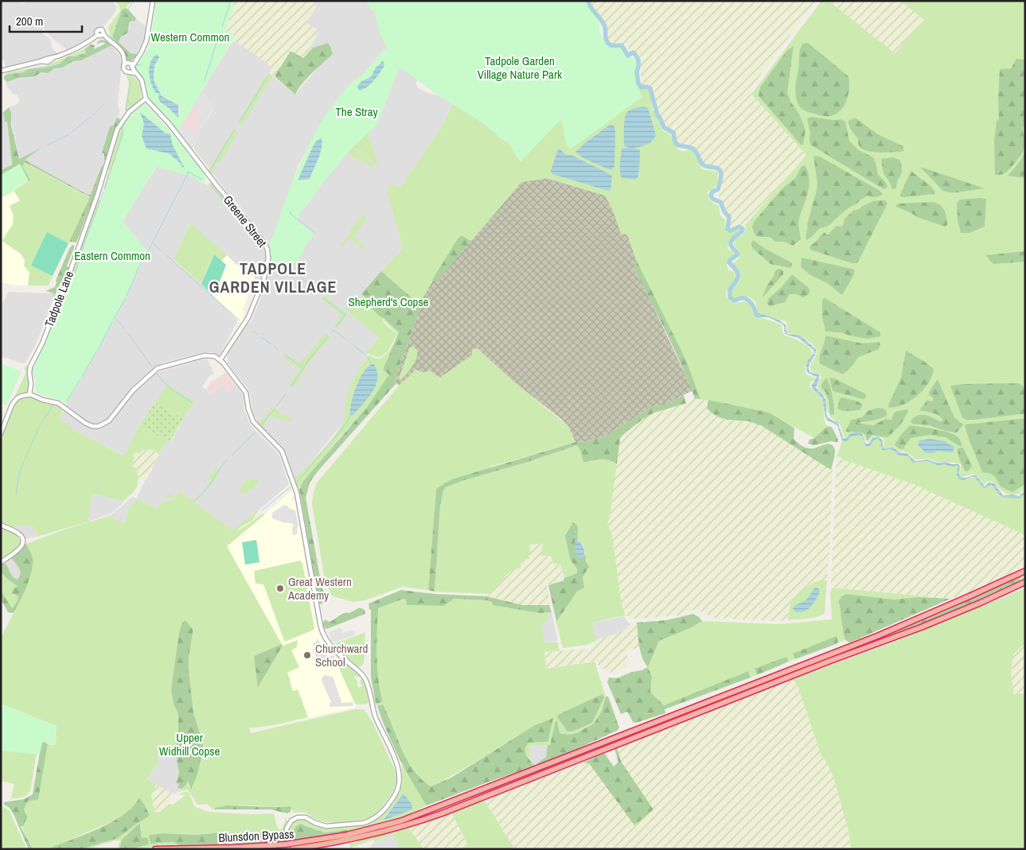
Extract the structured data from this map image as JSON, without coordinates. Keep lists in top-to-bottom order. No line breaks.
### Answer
{"streets":{"highway":["Blunsdon Bypass"],"street":["Greene Street","Tadpole Lane"]},"crossings":[["Greene Street","Tadpole Lane"]],"districts":["TADPOLE GARDEN VILLAGE"],"parks":["Western Common","Tadpole Garden Village Nature Park","The Stray","Eastern Common","Shepherd's Copse","Upper Widhill Copse"],"places":["Great Western Academy","Churchward School"],"scale_bar":"200 m"}
